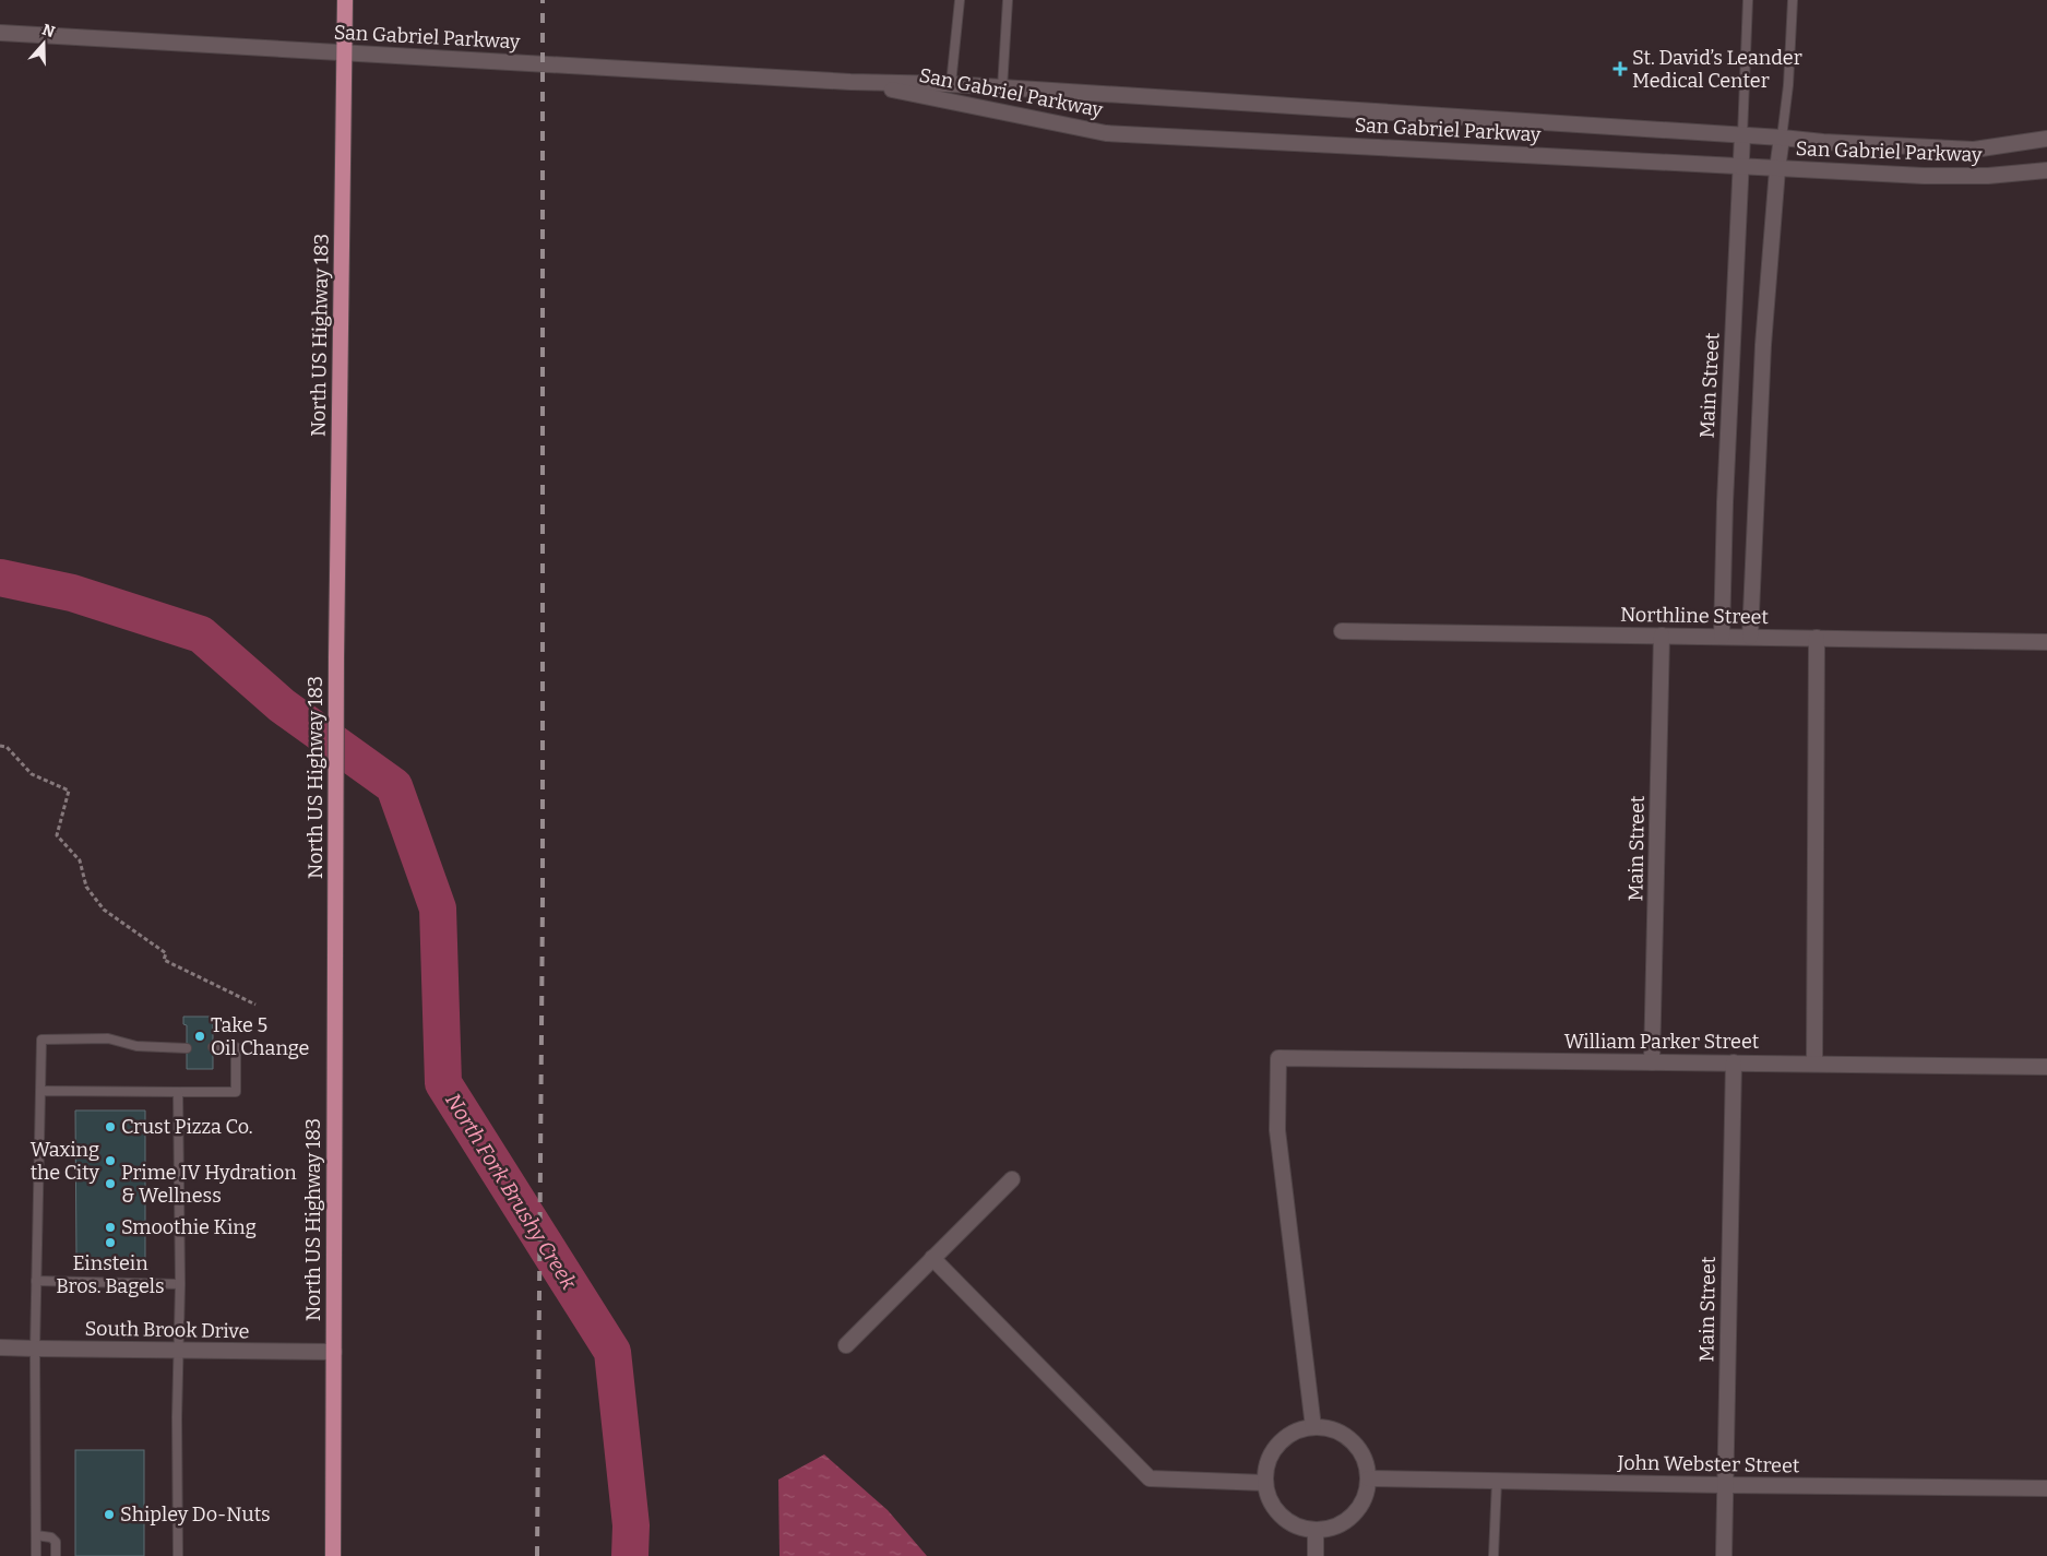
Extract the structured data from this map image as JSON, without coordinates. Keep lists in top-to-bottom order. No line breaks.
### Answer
{"streets":{"main road":["North US Highway 183"],"street":["San Gabriel Parkway","Main Street","Northline Street","William Parker Street","South Brook Drive","John Webster Street"]},"crossings":[["San Gabriel Parkway","North US Highway 183"],["San Gabriel Parkway","Main Street"],["North US Highway 183","South Brook Drive"],["Main Street","Northline Street"],["Main Street","William Parker Street"],["Main Street","John Webster Street"],["William Parker Street","John Webster Street"]],"water":["North Fork Brushy Creek"],"places":{"health":["St. David’s Leander Medical Center"],"other":["Take 5 Oil Change","Crust Pizza Co.","Waxing the City","Prime IV Hydration & Wellness","Smoothie King","Einstein Bros. Bagels","Shipley Do-Nuts"]},"north":"top"}
